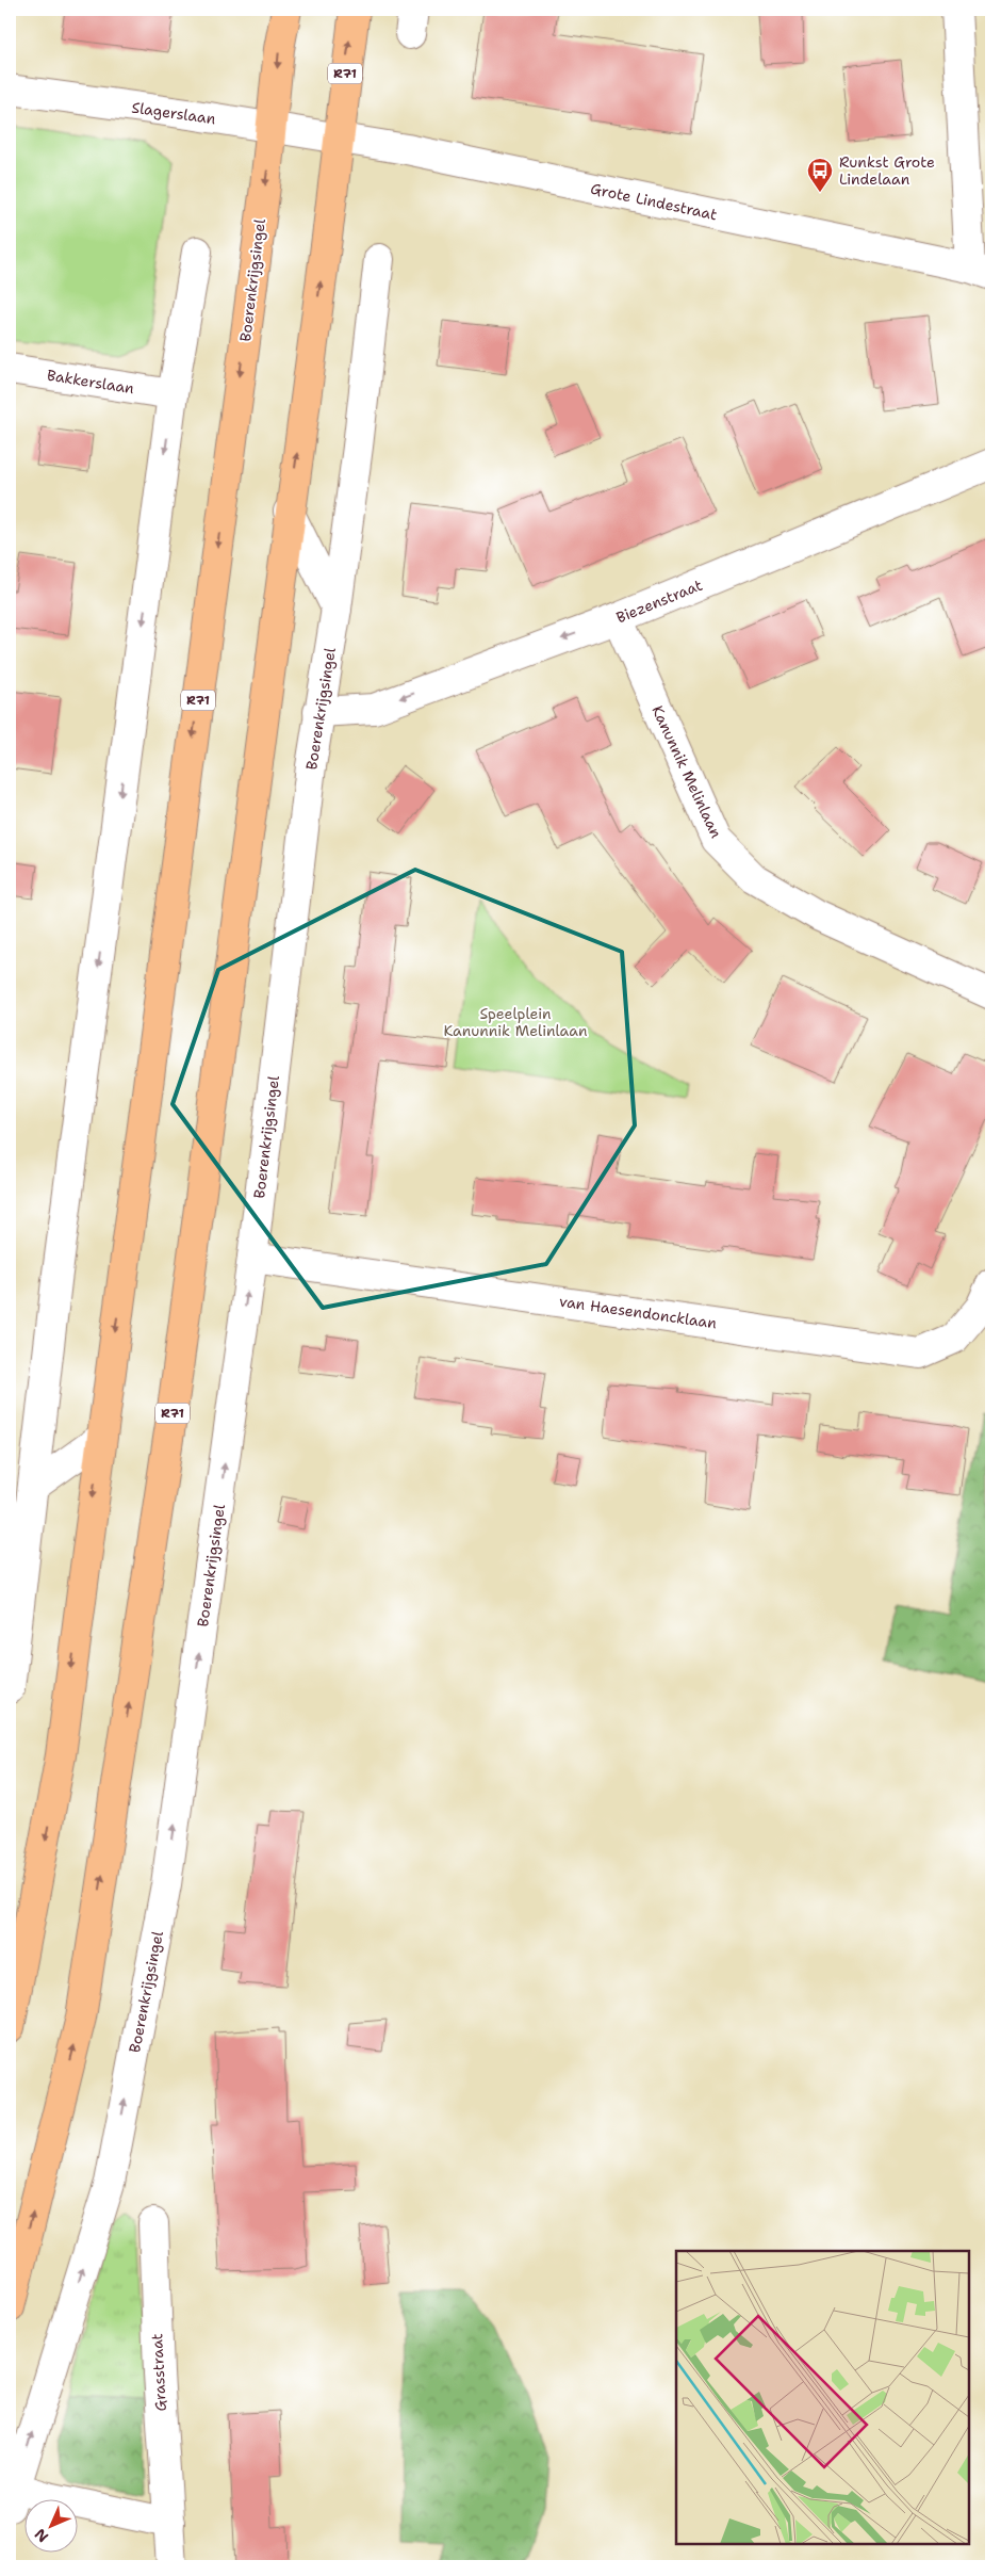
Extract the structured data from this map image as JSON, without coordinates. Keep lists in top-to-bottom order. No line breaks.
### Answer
{"streets":{"highway":["R71","Boerenkrijgsingel"],"street":["Slagerslaan","Grote Lindestraat","Bakkerslaan","Biezenstraat","Kanunnik Melinlaan","van Haesendoncklaan","Grasstraat"]},"crossings":[["R71","Slagerslaan"],["R71","Grote Lindestraat"],["Slagerslaan","Grote Lindestraat"],["Slagerslaan","Boerenkrijgsingel"],["Boerenkrijgsingel","Biezenstraat"],["Boerenkrijgsingel","van Haesendoncklaan"],["Biezenstraat","Kanunnik Melinlaan"]],"one_way":["Biezenstraat"],"parks":["Speelplein Kanunnik Melinlaan"],"places":{"bus stop":["Runkst Grote Lindelaan"]},"north":"bottom left"}
